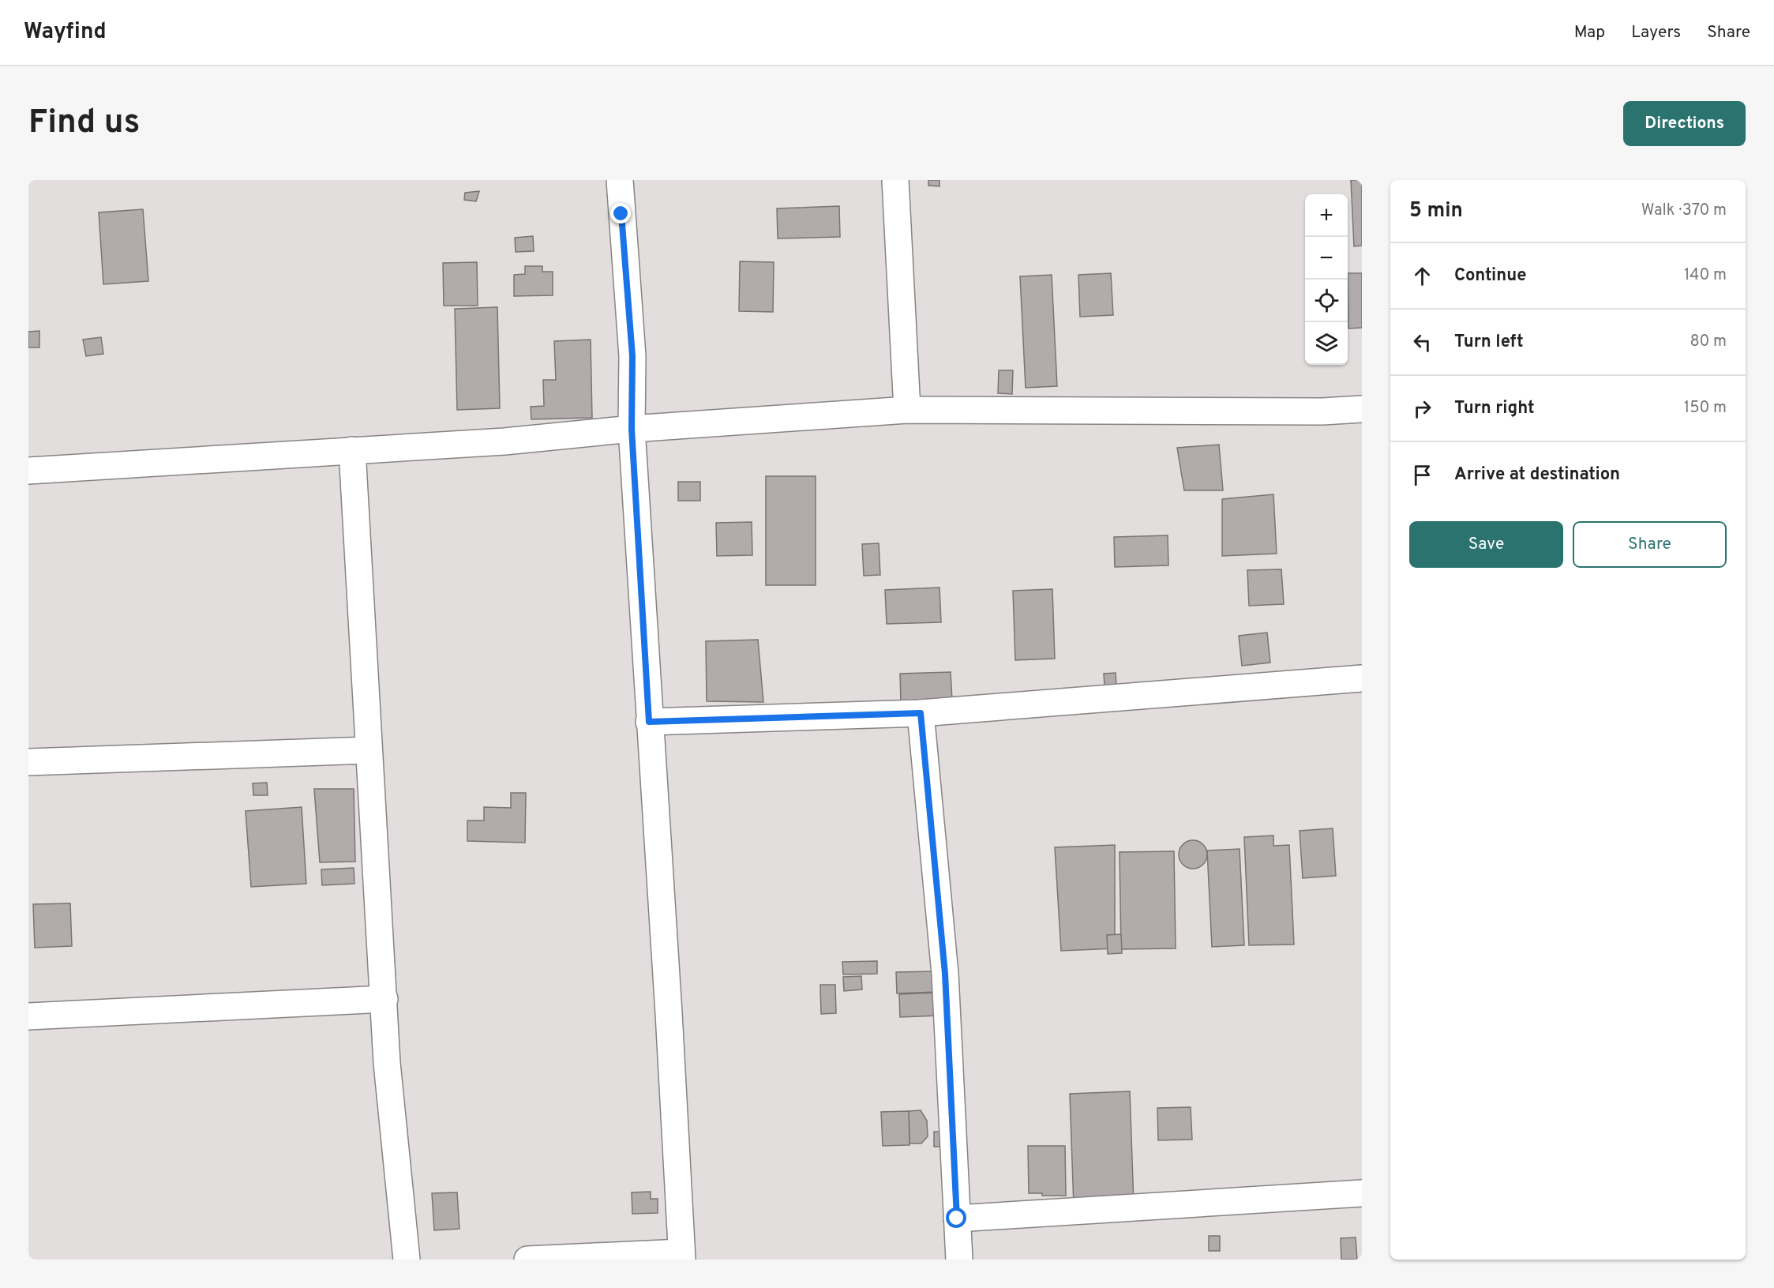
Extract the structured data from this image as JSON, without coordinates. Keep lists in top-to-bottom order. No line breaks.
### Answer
{"page":{"header":"Wayfind","nav":["Map","Layers","Share"],"buttons":["Directions",["Save","Share"]],"title":"Find us","heading":["5 min","Walk · 370 m"],"map_buttons":["+","−"],"list":[["Continue","140 m"],["Turn left","80 m"],["Turn right","150 m"],"Arrive at destination"]}}
